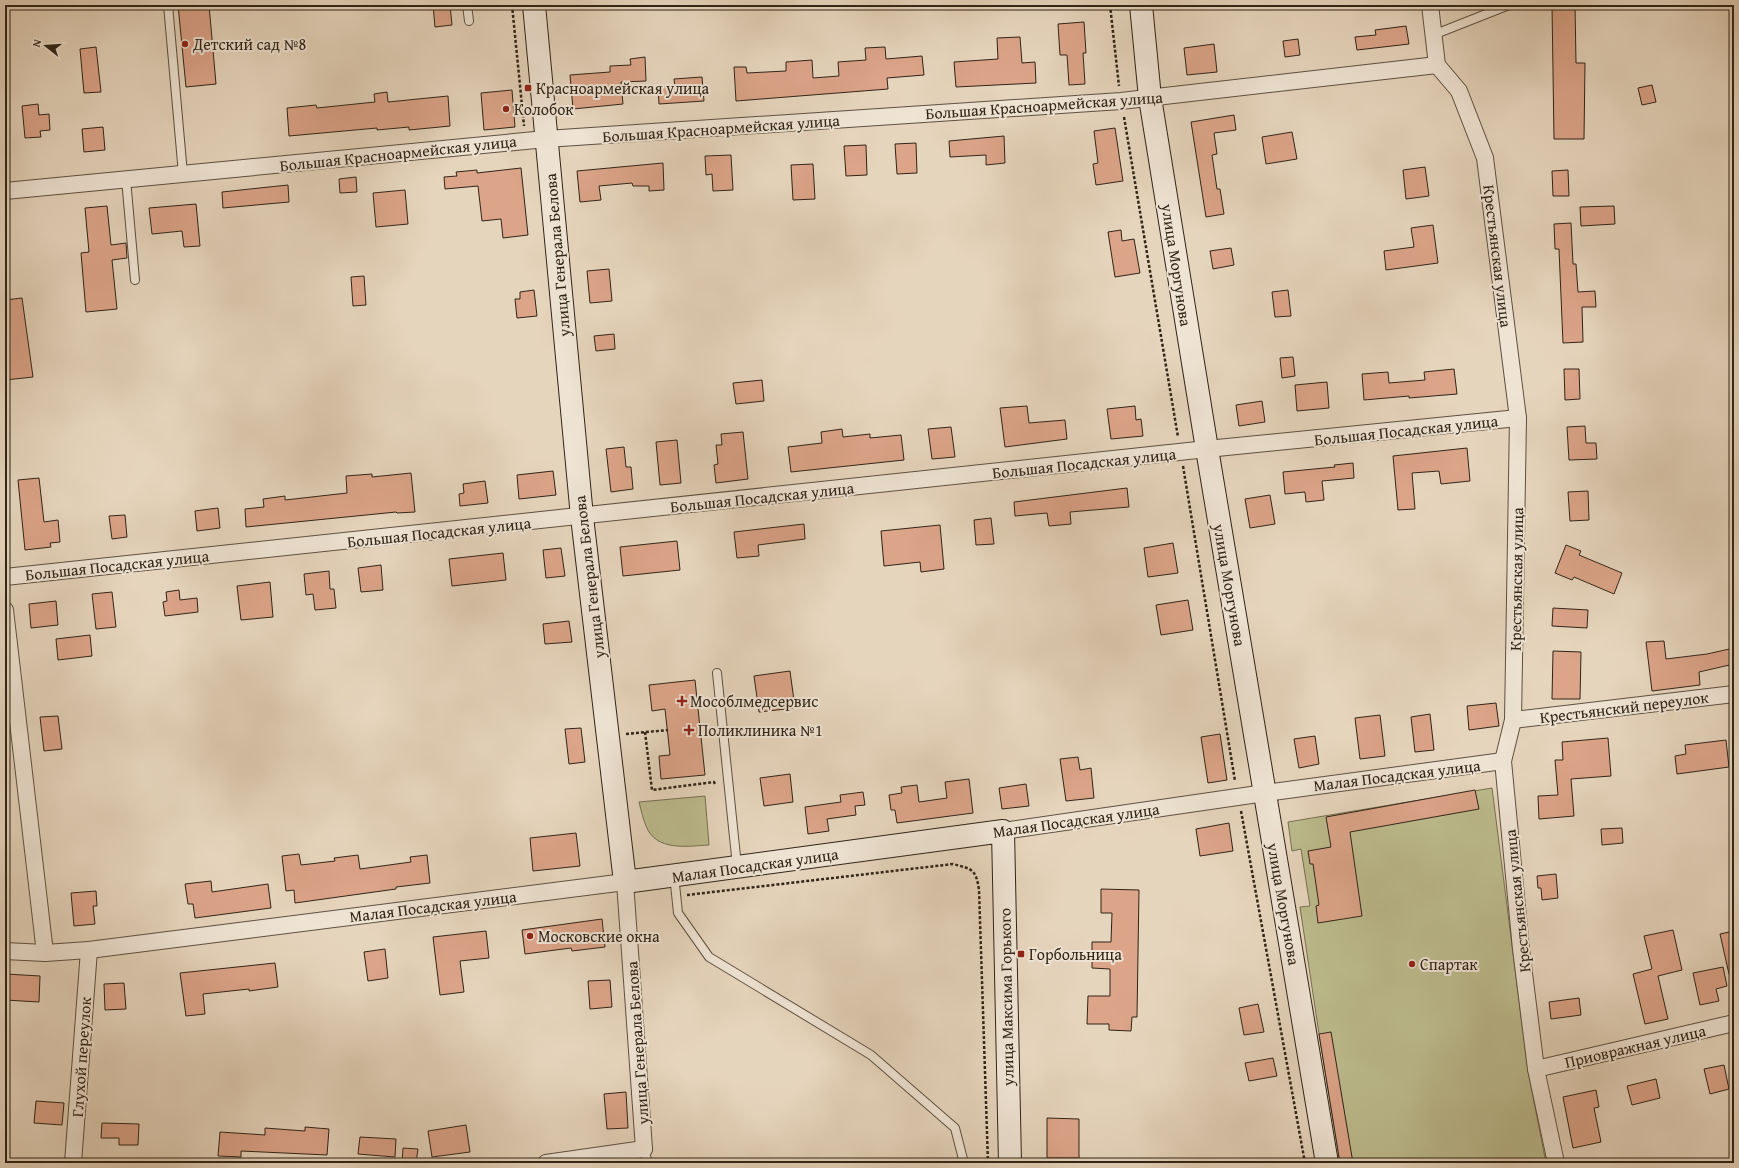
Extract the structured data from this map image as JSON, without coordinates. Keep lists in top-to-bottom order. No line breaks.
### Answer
{"streets":{"main road":["улица Генерала Белова","улица Моргунова","Малая Посадская улица","улица Максима Горького"],"street":["Большая Красноармейская улица","Крестьянская улица","Большая Посадская улица","Крестьянский переулок","Приовражная улица","Глухой переулок"]},"crossings":[["Большая Красноармейская улица","улица Генерала Белова"],["Большая Красноармейская улица","Крестьянская улица"],["Большая Красноармейская улица","улица Моргунова"],["улица Генерала Белова","Большая Посадская улица"],["улица Генерала Белова","Малая Посадская улица"],["Крестьянская улица","Большая Посадская улица"],["Крестьянская улица","Крестьянский переулок"],["Крестьянская улица","Малая Посадская улица"],["Крестьянская улица","Приовражная улица"],["улица Моргунова","Большая Посадская улица"],["улица Моргунова","Малая Посадская улица"],["Малая Посадская улица","улица Максима Горького"],["Малая Посадская улица","Глухой переулок"]],"places":{"other":["Детский сад №8","Колобок","Московские окна","Спартак"],"transit":["Красноармейская улица","Горбольница"],"health":["Мособлмедсервис","Поликлиника №1"]},"north":"left"}
